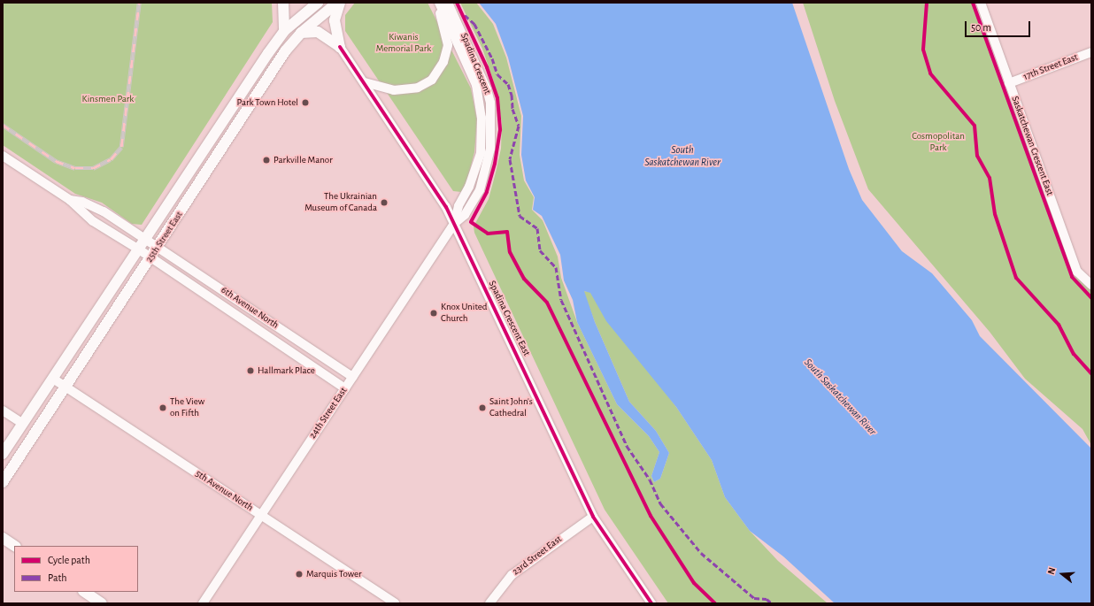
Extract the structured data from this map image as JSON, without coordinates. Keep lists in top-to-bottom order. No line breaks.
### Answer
{"streets":{"main road":["25th Street East"],"street":["Spadina Crescent","17th Street East","Saskatchewan Crescent East","6th Avenue North","Spadina Crescent East","24th Street East","5th Avenue North","23rd Street East"]},"crossings":[["Spadina Crescent","Spadina Crescent East"],["Spadina Crescent","24th Street East"],["17th Street East","Saskatchewan Crescent East"],["25th Street East","6th Avenue North"],["25th Street East","5th Avenue North"],["6th Avenue North","24th Street East"],["Spadina Crescent East","24th Street East"],["Spadina Crescent East","23rd Street East"],["24th Street East","5th Avenue North"]],"water":["South Saskatchewan River"],"parks":["Kiwanis Memorial Park","Kinsmen Park","Cosmopolitan Park"],"places":["Park Town Hotel","Parkville Manor","The Ukrainian Museum of Canada","Knox United Church","Hallmark Place","The View on Fifth","Saint John's Cathedral","Marquis Tower"],"legend":["Cycle path","Path"],"scale_bar":"50 m","north":"left"}
